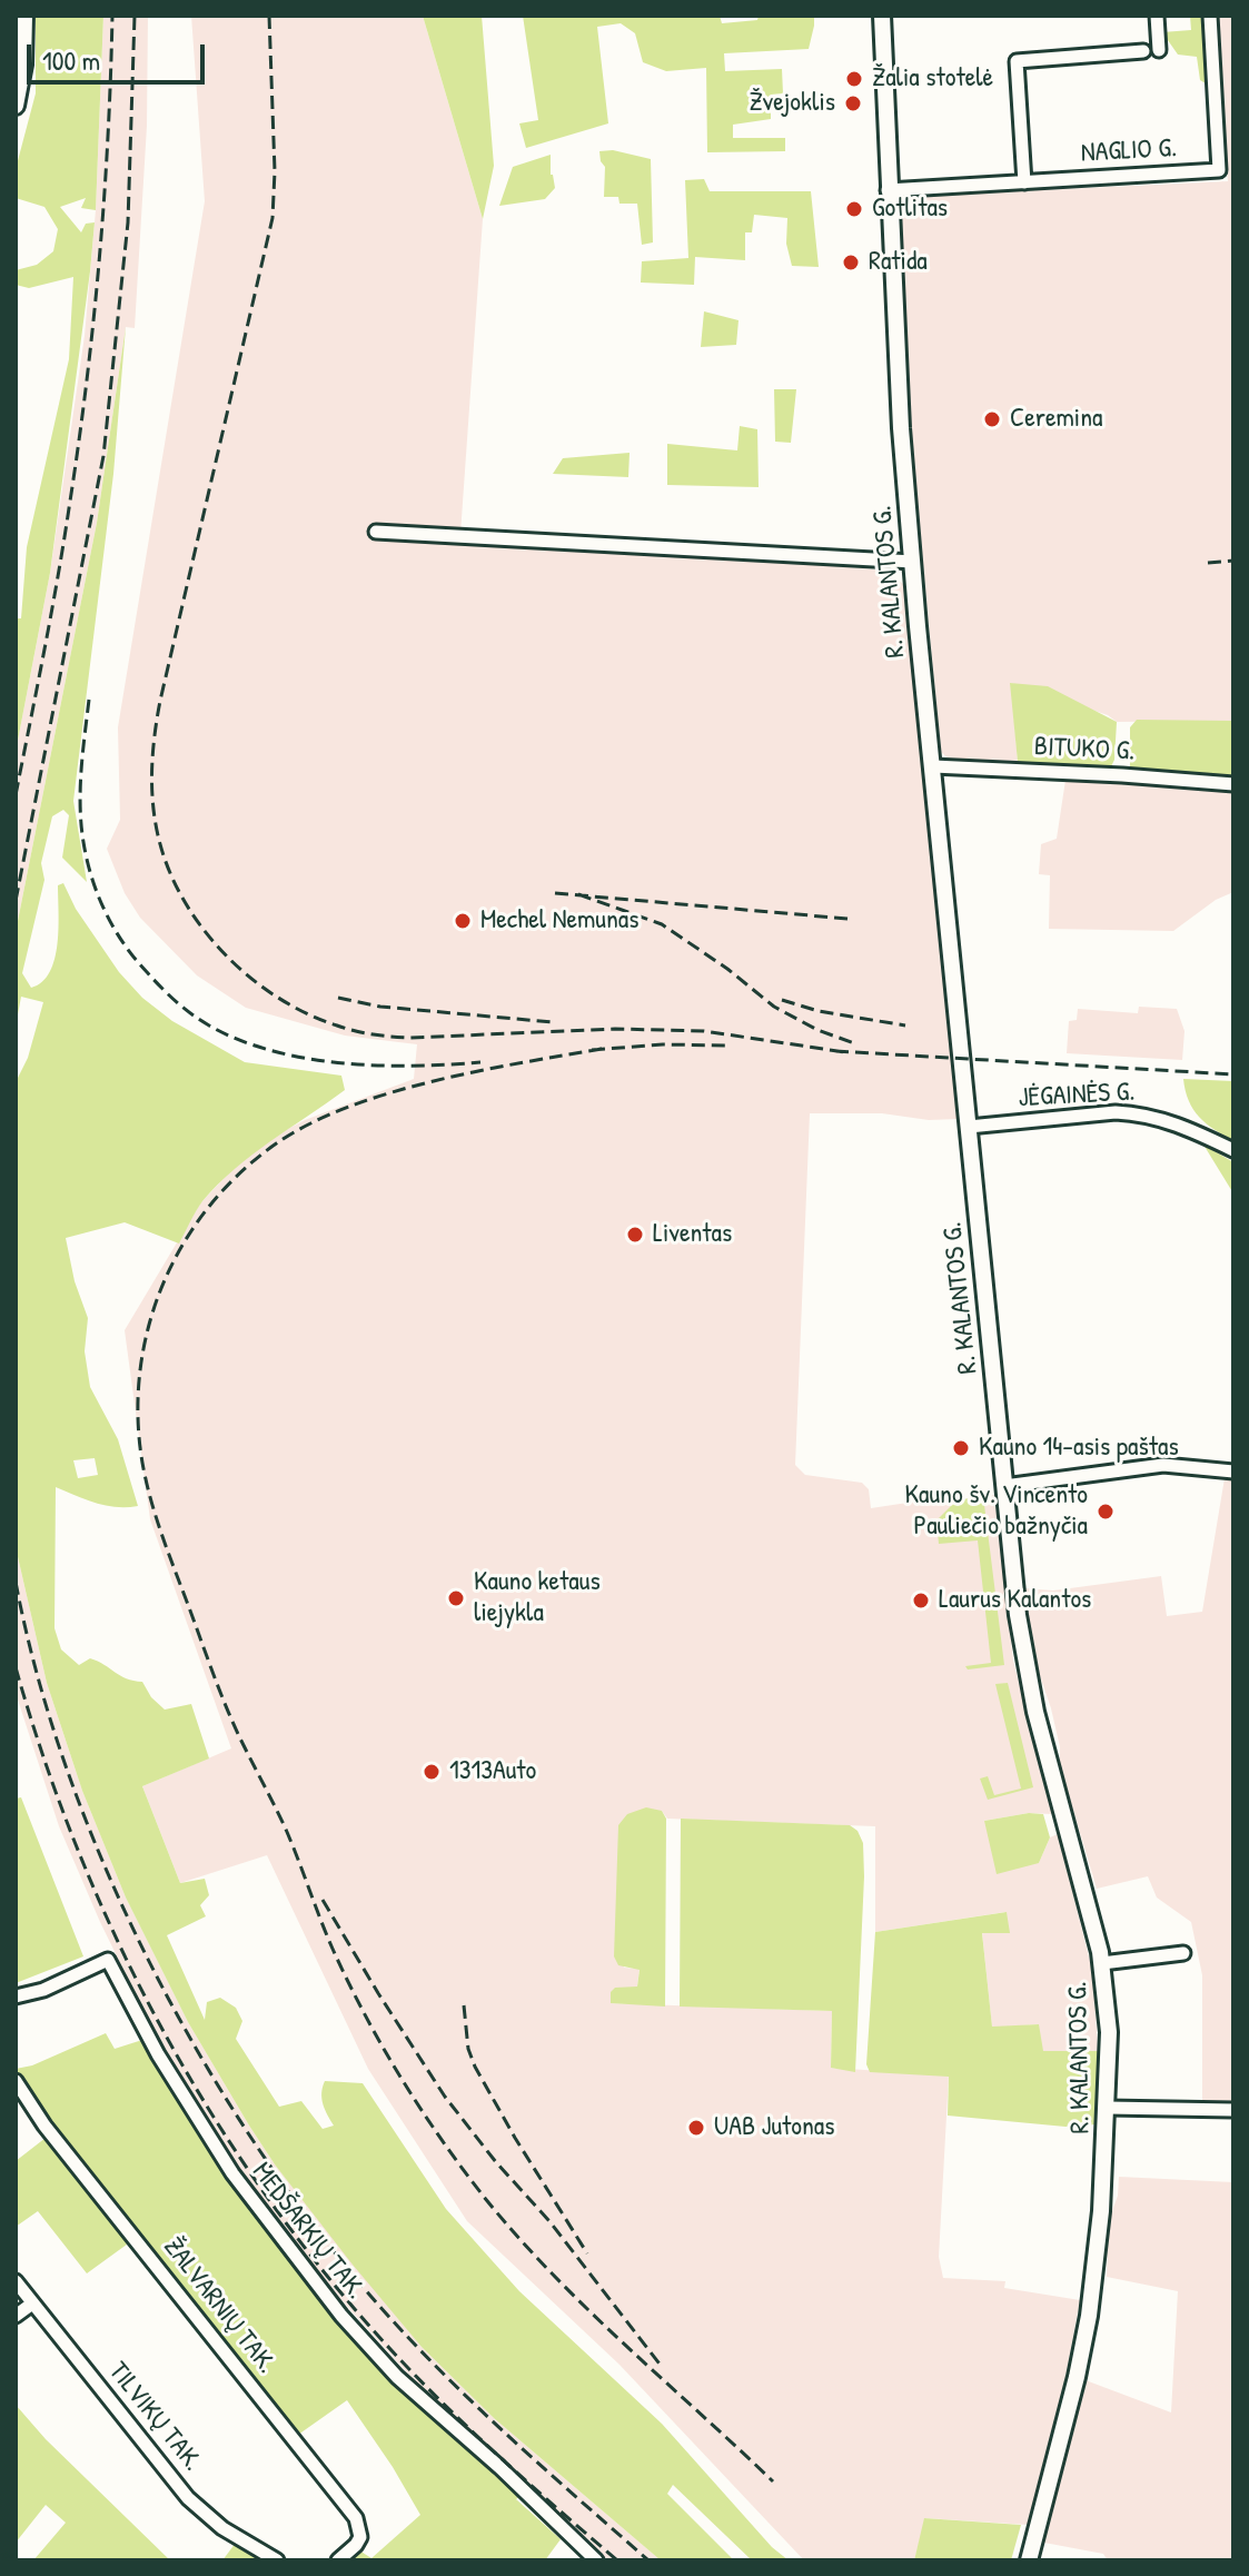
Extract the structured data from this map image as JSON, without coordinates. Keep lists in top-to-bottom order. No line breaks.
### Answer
{"streets":{"main road":["R. KALANTOS G."],"street":["NAGLIO G.","BITUKO G.","JĖGAINĖS G.","MEDŠARKIŲ TAK.","ŽALVARNIŲ TAK.","TILVIKŲ TAK."]},"crossings":[["NAGLIO G.","R. KALANTOS G."],["R. KALANTOS G.","BITUKO G."],["R. KALANTOS G.","JĖGAINĖS G."]],"places":["Žalia stotelė","Žvejoklis","Gotlitas","Ratida","Ceremina","Mechel Nemunas","Liventas","Kauno 14-asis paštas","Kauno šv. Vincento Pauliečio bažnyčia","Kauno ketaus liejykla","Laurus Kalantos","1313Auto","UAB Jutonas"],"scale_bar":"100 m"}
